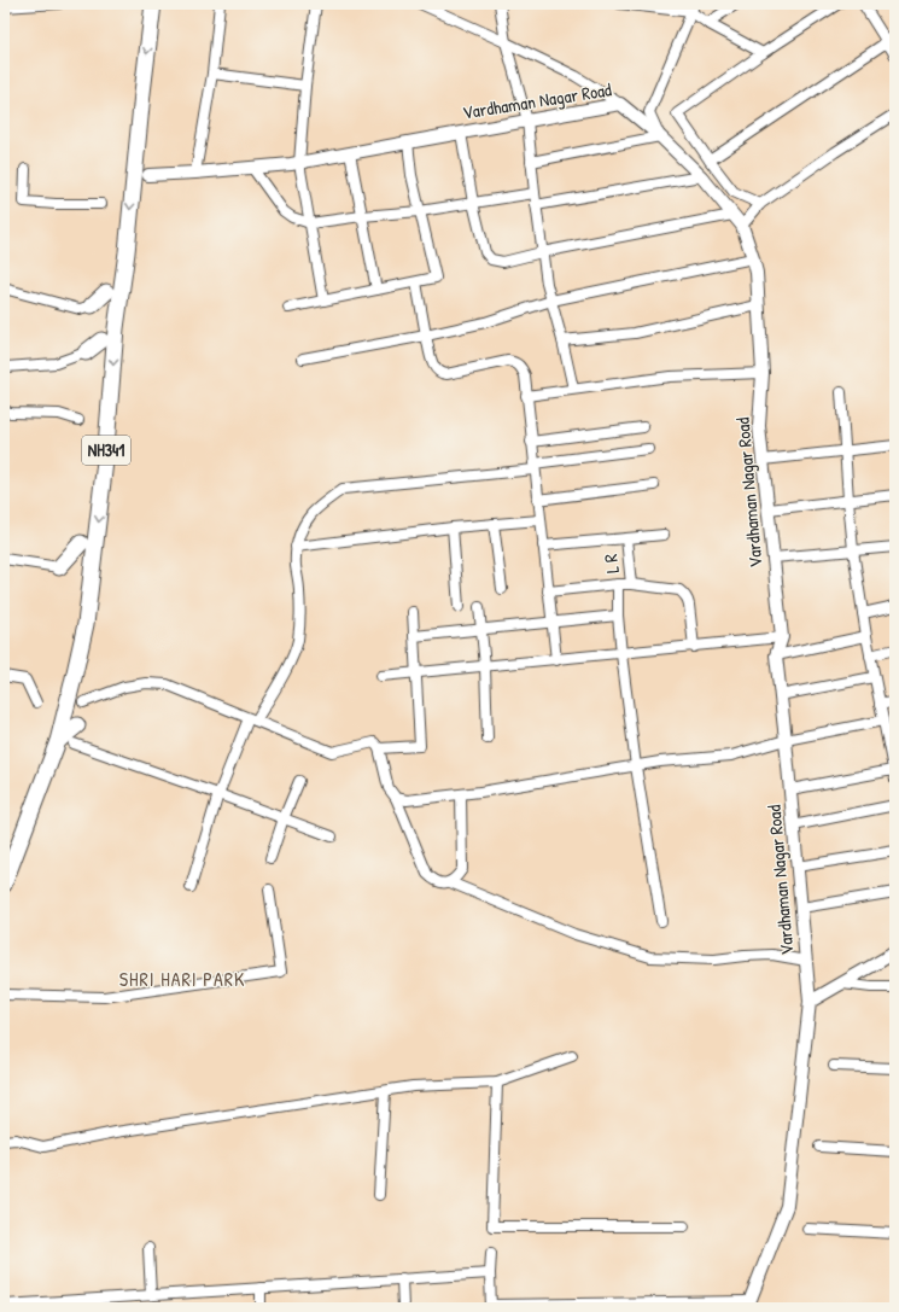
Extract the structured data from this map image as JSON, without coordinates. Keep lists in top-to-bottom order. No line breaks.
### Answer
{"streets":{"highway":["NH341"],"street":["Vardhaman Nagar Road","L R"]},"districts":["SHRI HARI PARK"]}
